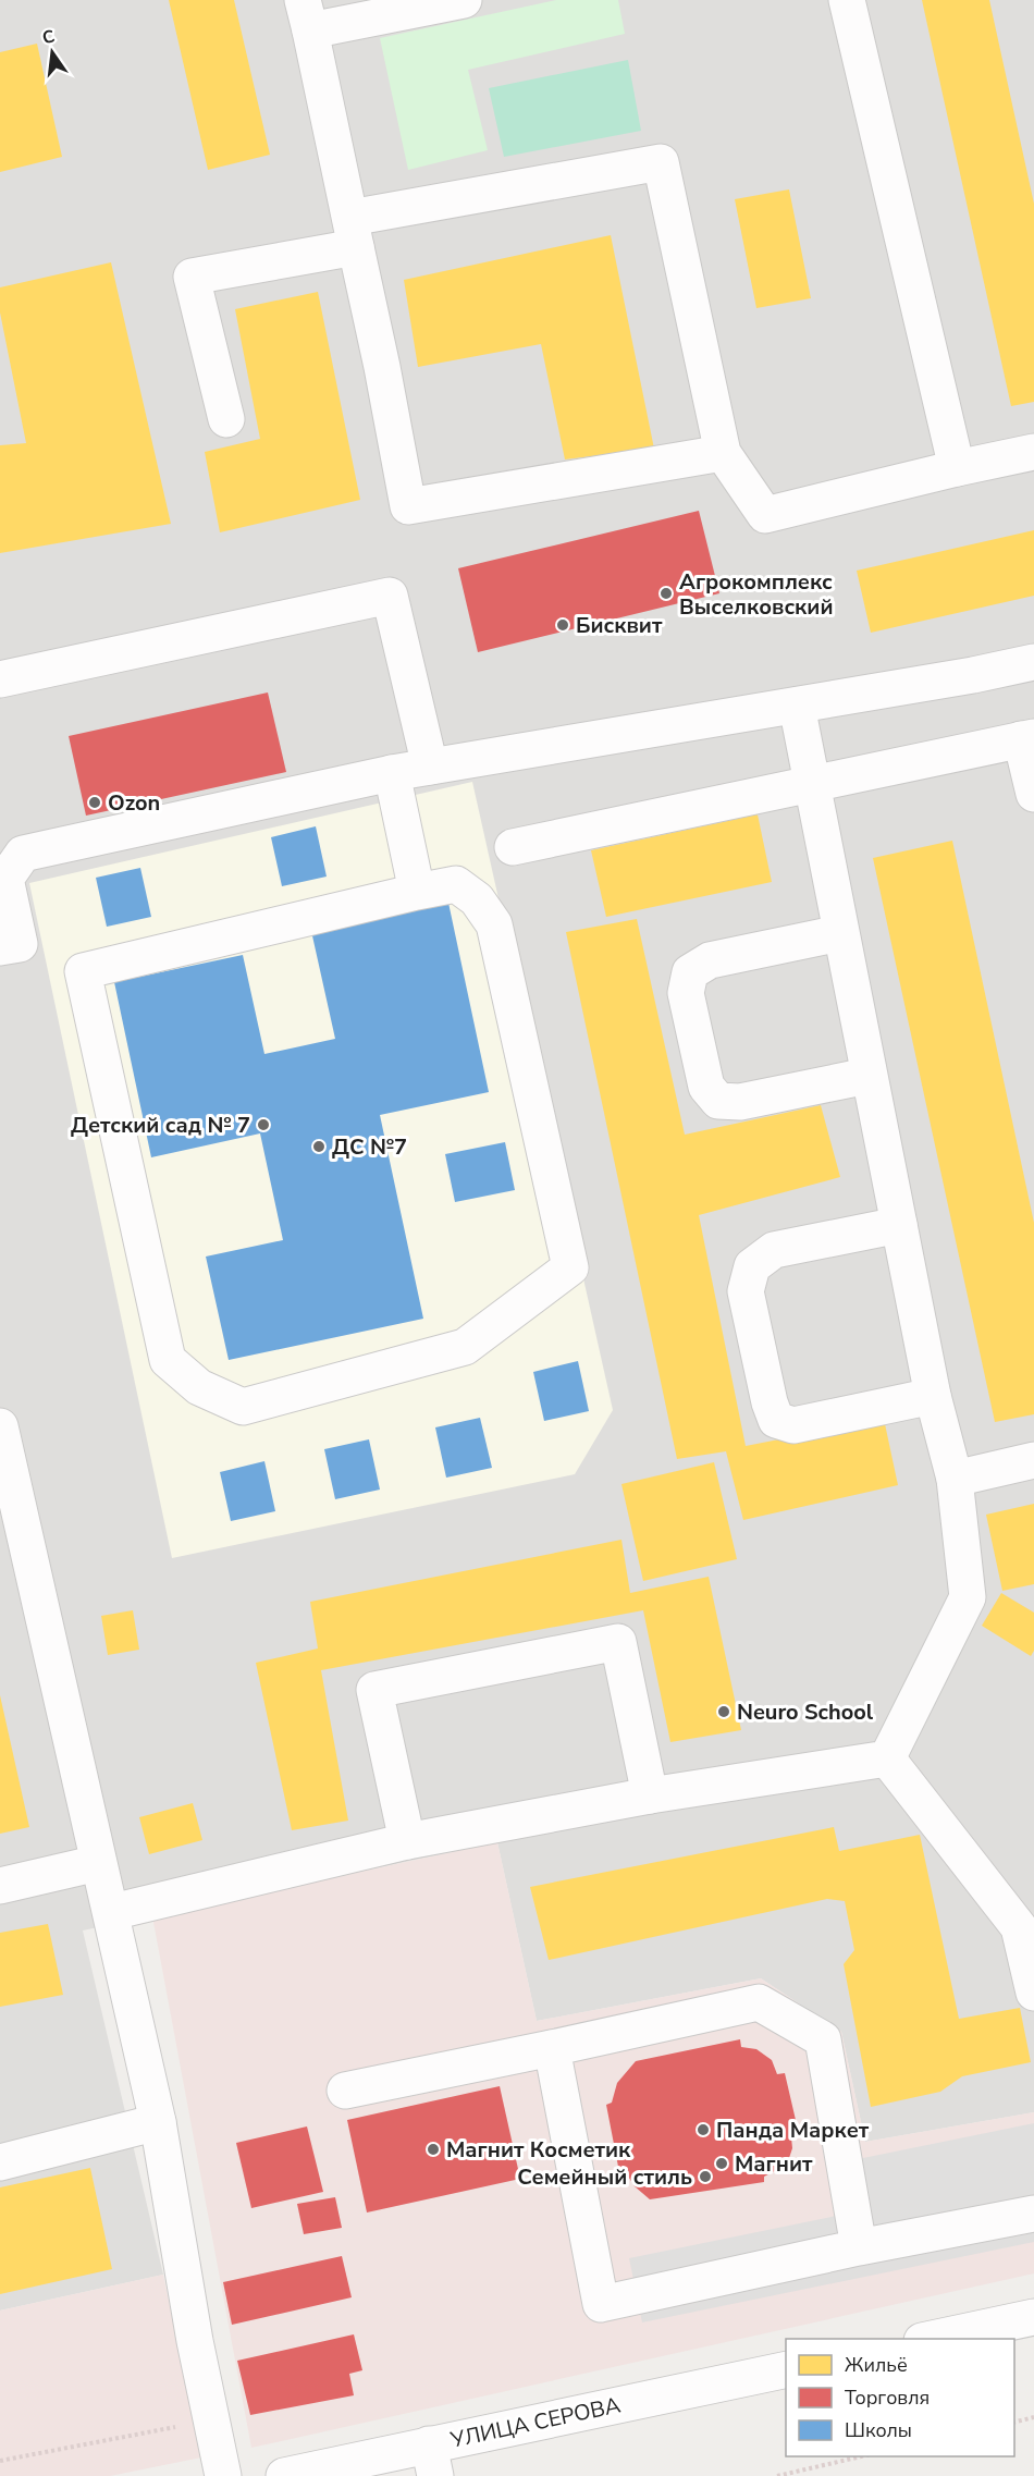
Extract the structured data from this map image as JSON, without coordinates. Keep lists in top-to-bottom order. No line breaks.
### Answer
{"streets":{"street":["УЛИЦА СЕРОВА"]},"places":["Агрокомплекс Выселковский","Бисквит","Ozon","Детский сад № 7","ДС №7","Neuro School","Панда Маркет","Магнит Косметик","Магнит","Семейный стиль"],"legend":["Жильё","Торговля","Школы"],"north":"top"}
